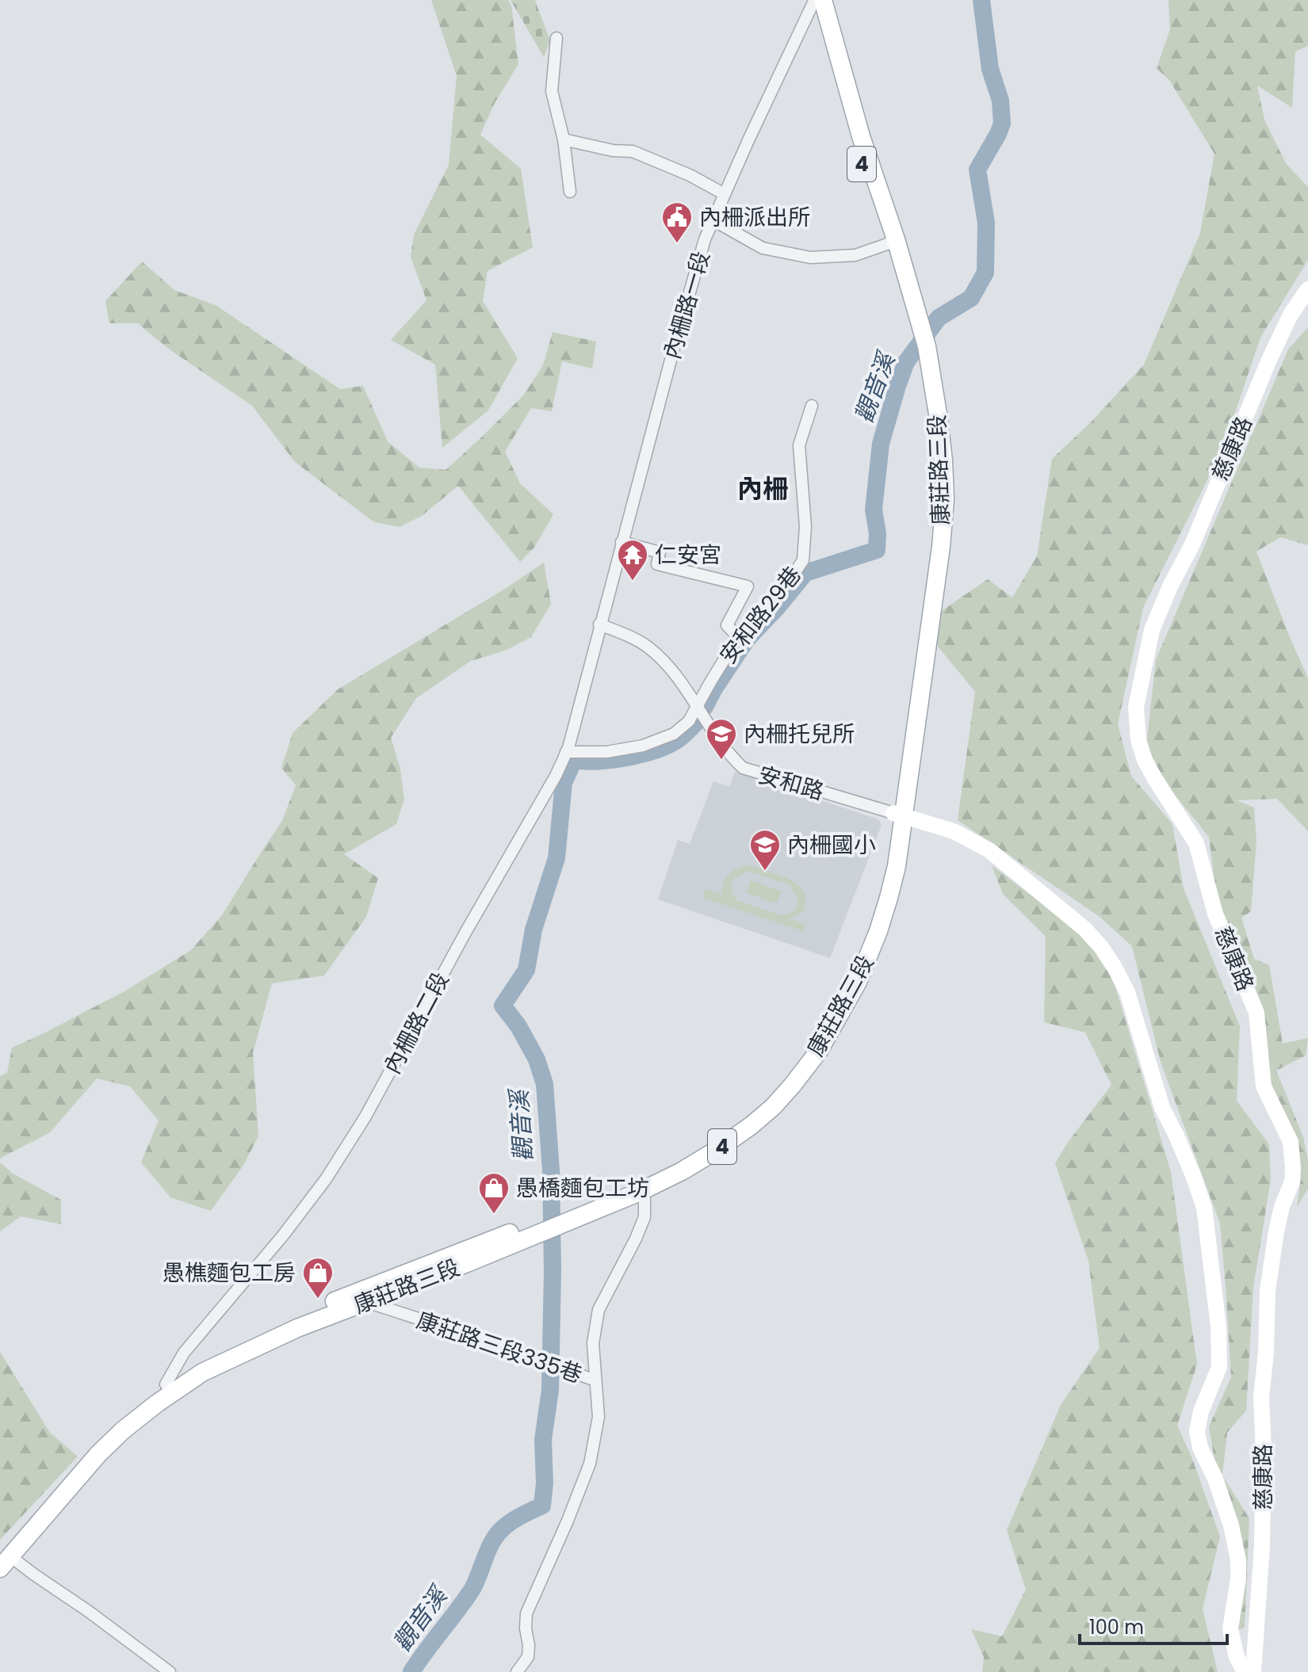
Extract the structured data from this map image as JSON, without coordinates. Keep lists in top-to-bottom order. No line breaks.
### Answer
{"streets":{"main road":["4","康莊路三段"],"street":["內柵路一段","慈康路","安和路29巷","安和路","內柵路二段","康莊路三段335巷"]},"crossings":[["內柵路一段","康莊路三段"],["內柵路一段","安和路"],["內柵路一段","內柵路二段"],["康莊路三段","安和路"],["康莊路三段","內柵路二段"],["康莊路三段","康莊路三段335巷"],["安和路29巷","安和路"],["安和路29巷","內柵路二段"],["安和路","內柵路二段"]],"districts":["內柵"],"water":["觀音溪"],"places":{"public building":["內柵派出所"],"temple":["仁安宮"],"school or university":["內柵托兒所","內柵國小"],"shop":["愚橋麵包工坊","愚樵麵包工房"]},"scale_bar":"100 m"}
